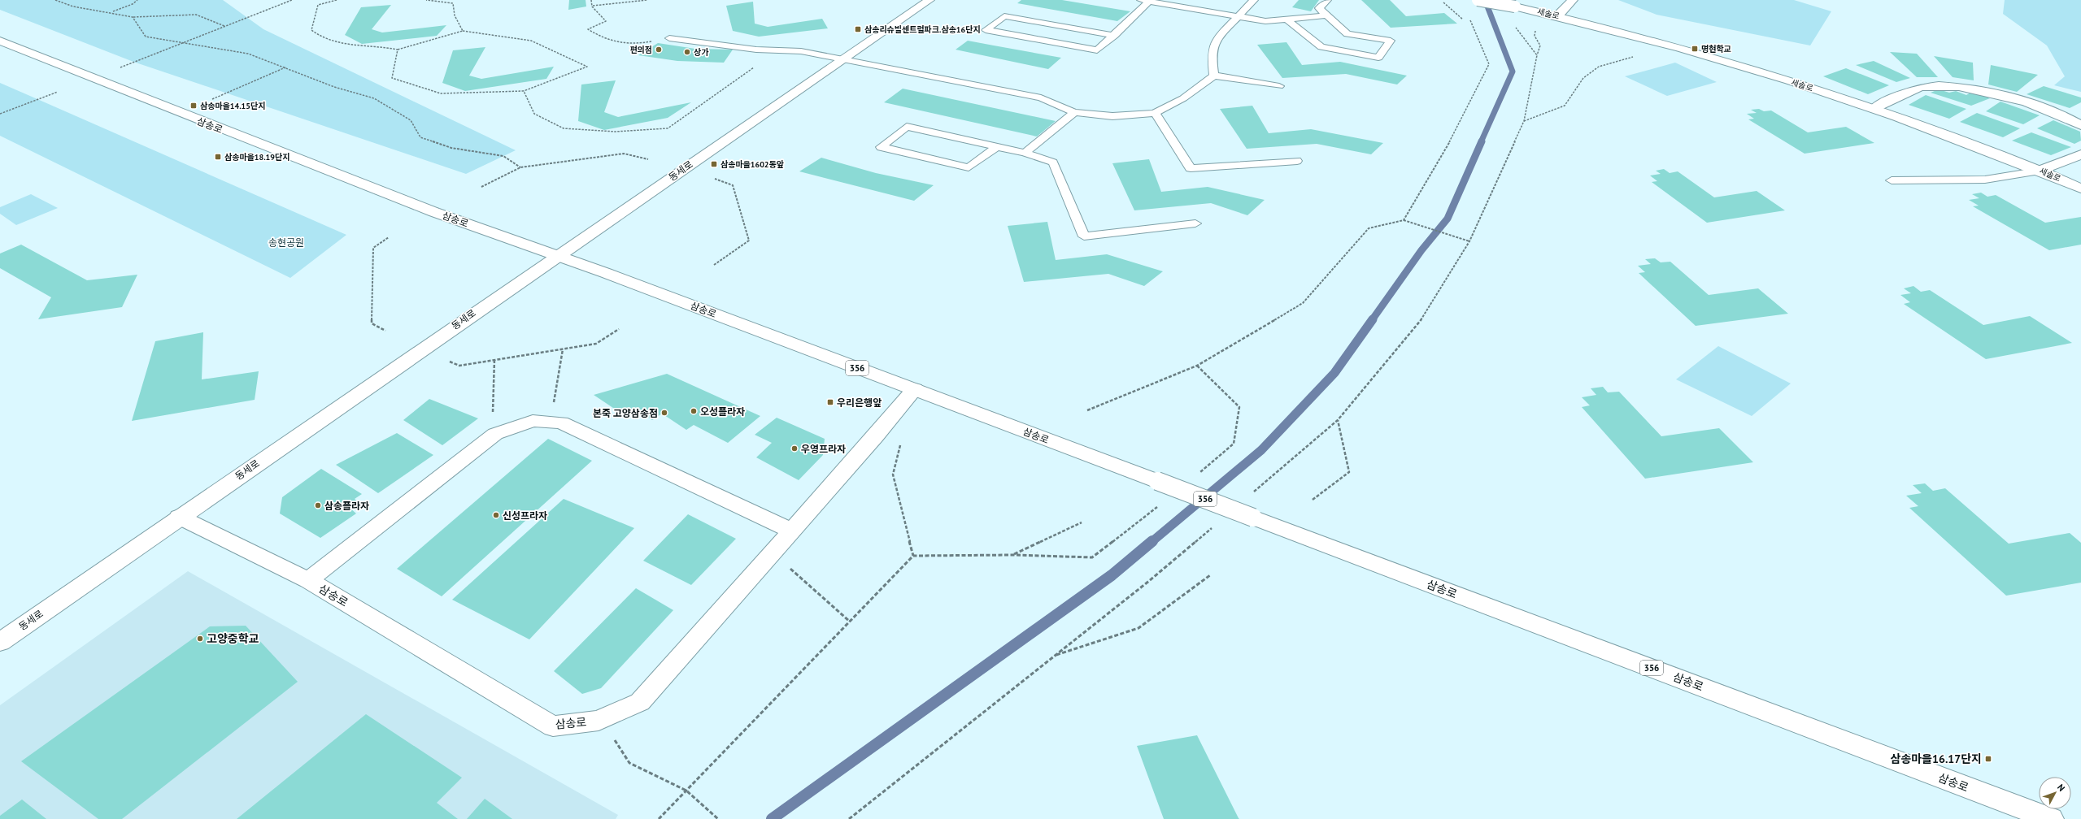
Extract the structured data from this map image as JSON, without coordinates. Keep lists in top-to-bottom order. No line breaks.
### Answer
{"streets":{"main road":["세솔로","삼송로","동세로","356"]},"crossings":[["삼송로","동세로"]],"parks":["송현공원"],"places":{"transit":["삼송리슈빌센트럴파크.삼송16단지","명현학교","삼송마을14.15단지","삼송마을18.19단지","삼송마을1602동앞","우리은행앞","삼송마을16.17단지"],"other":["편의점","상가","오성플라자","본죽 고양삼송점","우영프라자","삼송플라자","신성프라자","고양중학교"]},"north":"top right"}
